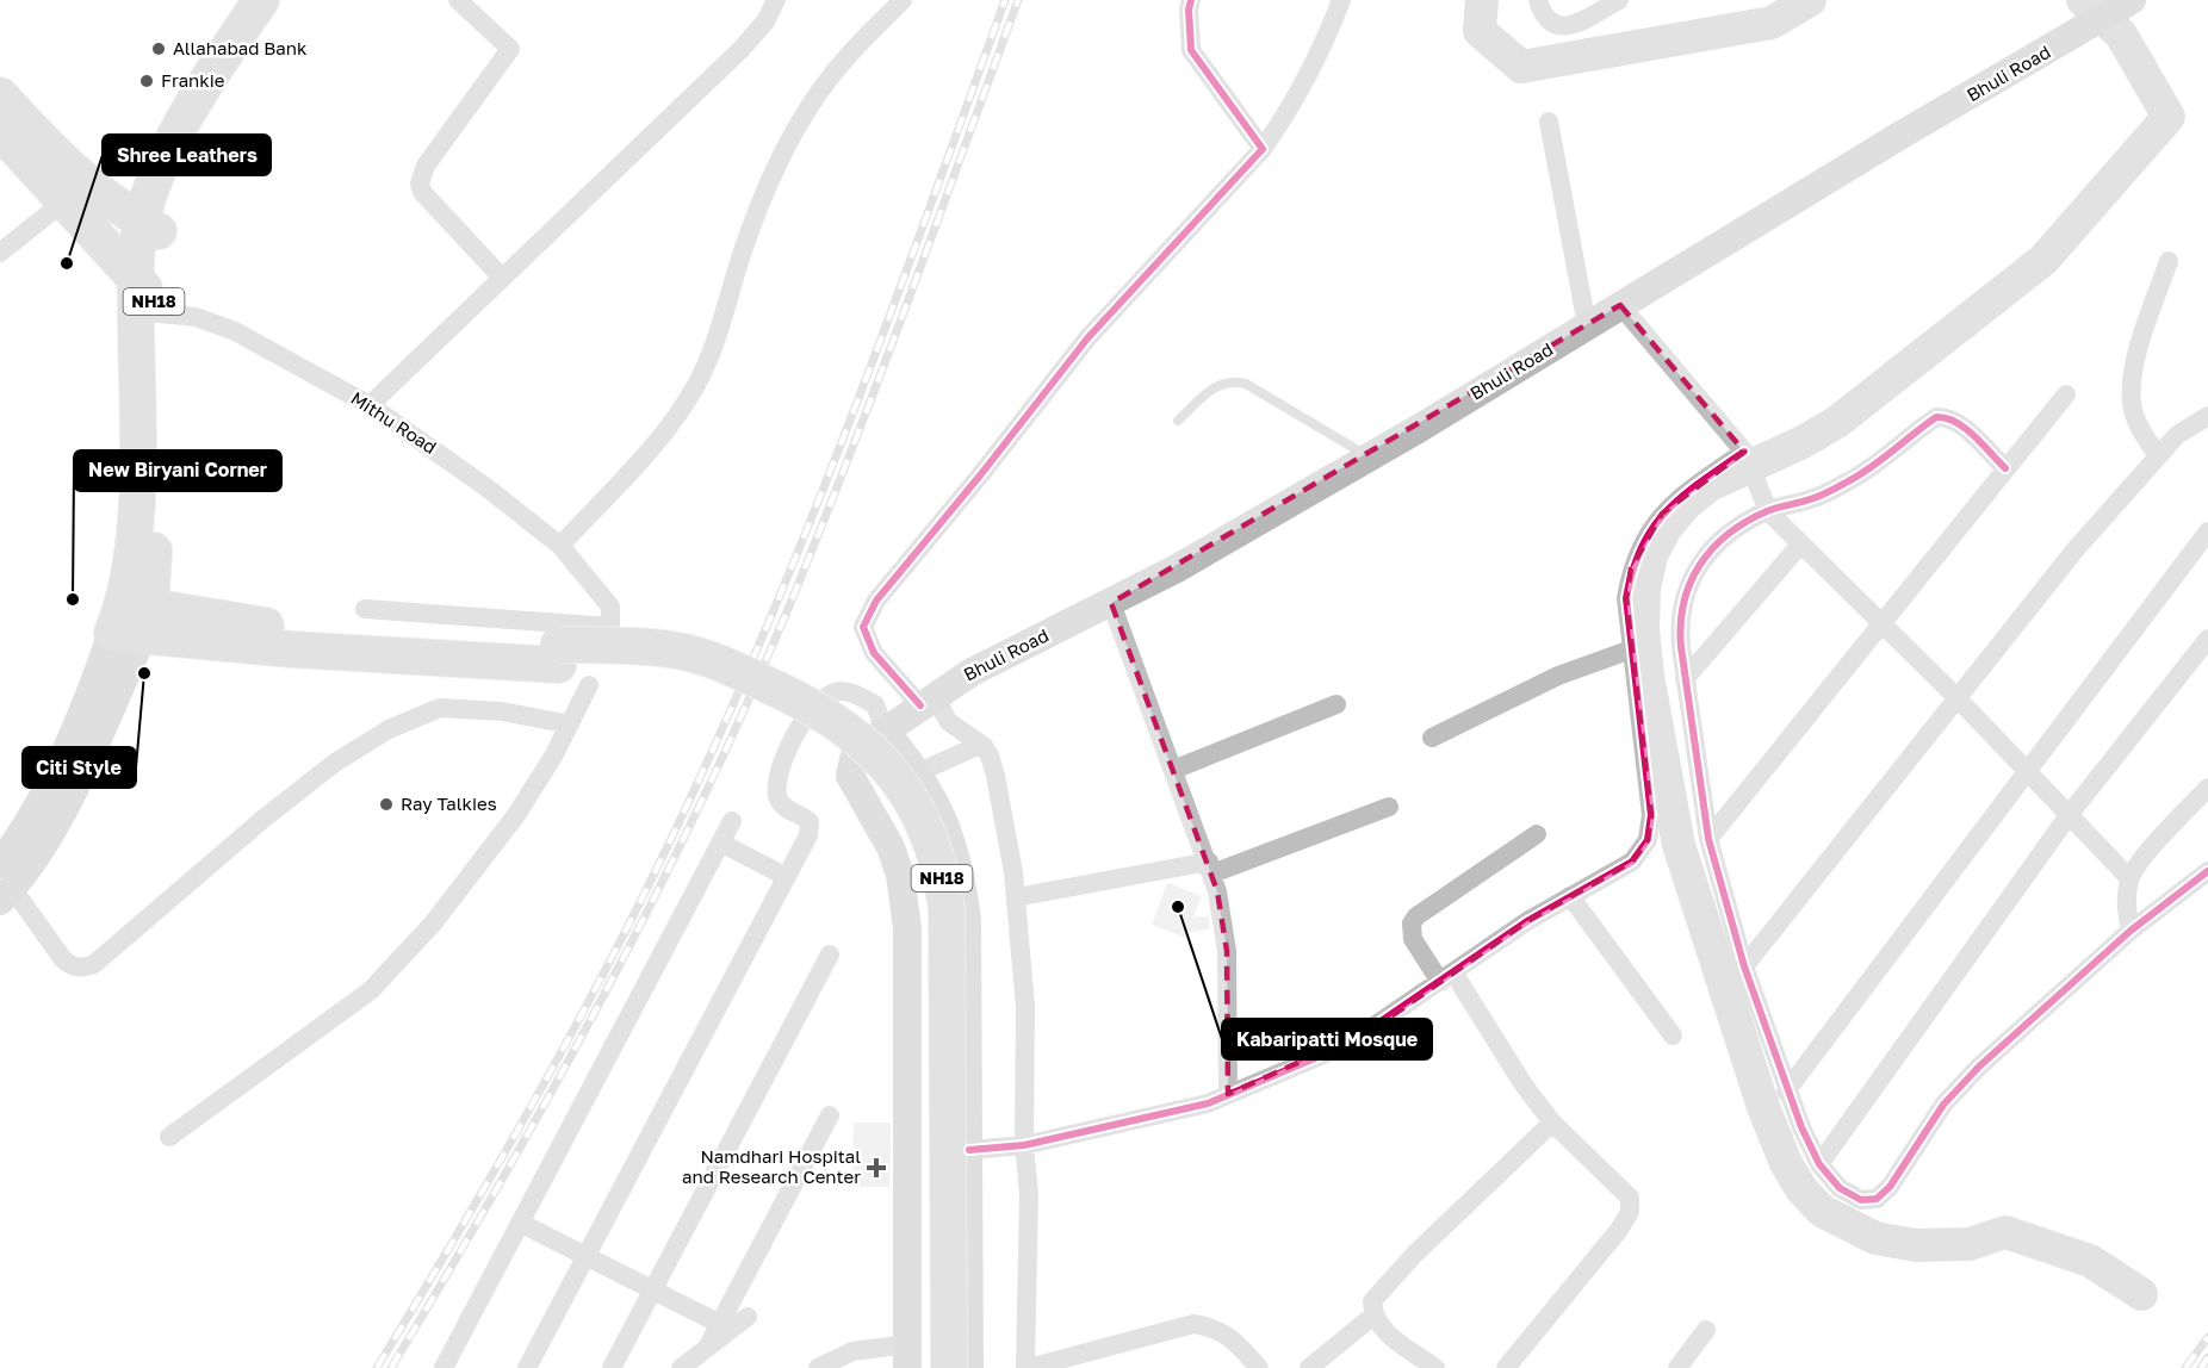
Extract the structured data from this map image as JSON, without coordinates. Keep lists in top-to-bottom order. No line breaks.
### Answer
{"streets":{"highway":["NH18"],"main road":["Bhuli Road"],"street":["Mithu Road"]},"crossings":[["Bhuli Road","NH18"],["NH18","Mithu Road"]],"places":{"other":["Allahabad Bank","Frankie","Shree Leathers","New Biryani Corner","Citi Style","Ray Talkies","Kabaripatti Mosque"],"health":["Namdhari Hospital and Research Center"]}}
